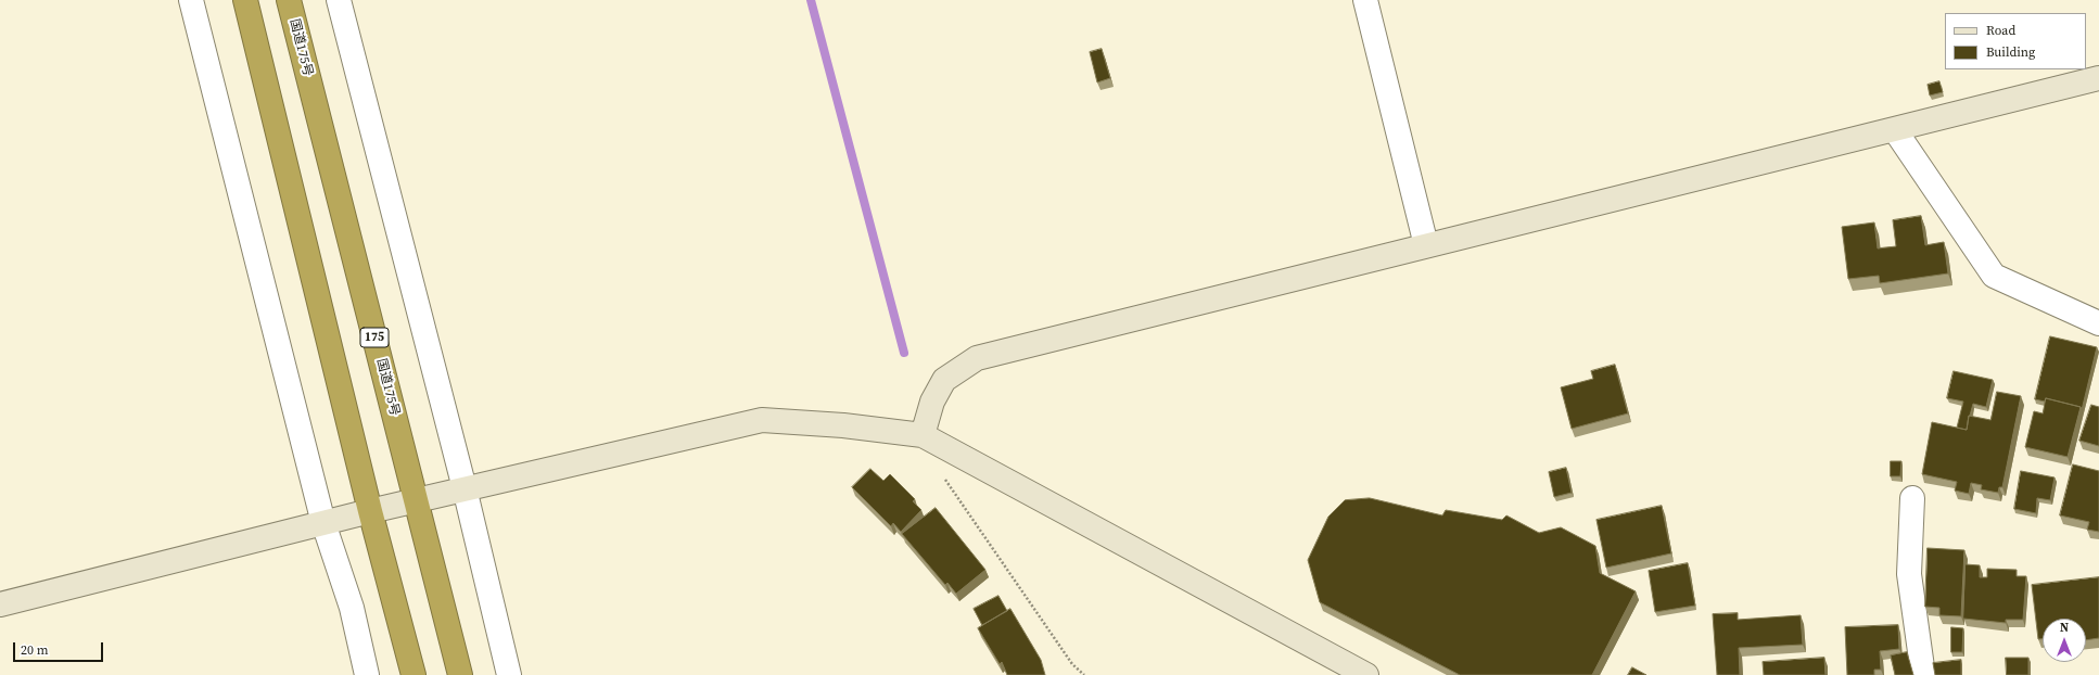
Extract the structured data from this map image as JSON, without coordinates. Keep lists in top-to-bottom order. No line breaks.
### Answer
{"streets":{"highway":["国道175号","175"]},"legend":["Road","Building"],"scale_bar":"20 m","north":"top"}
